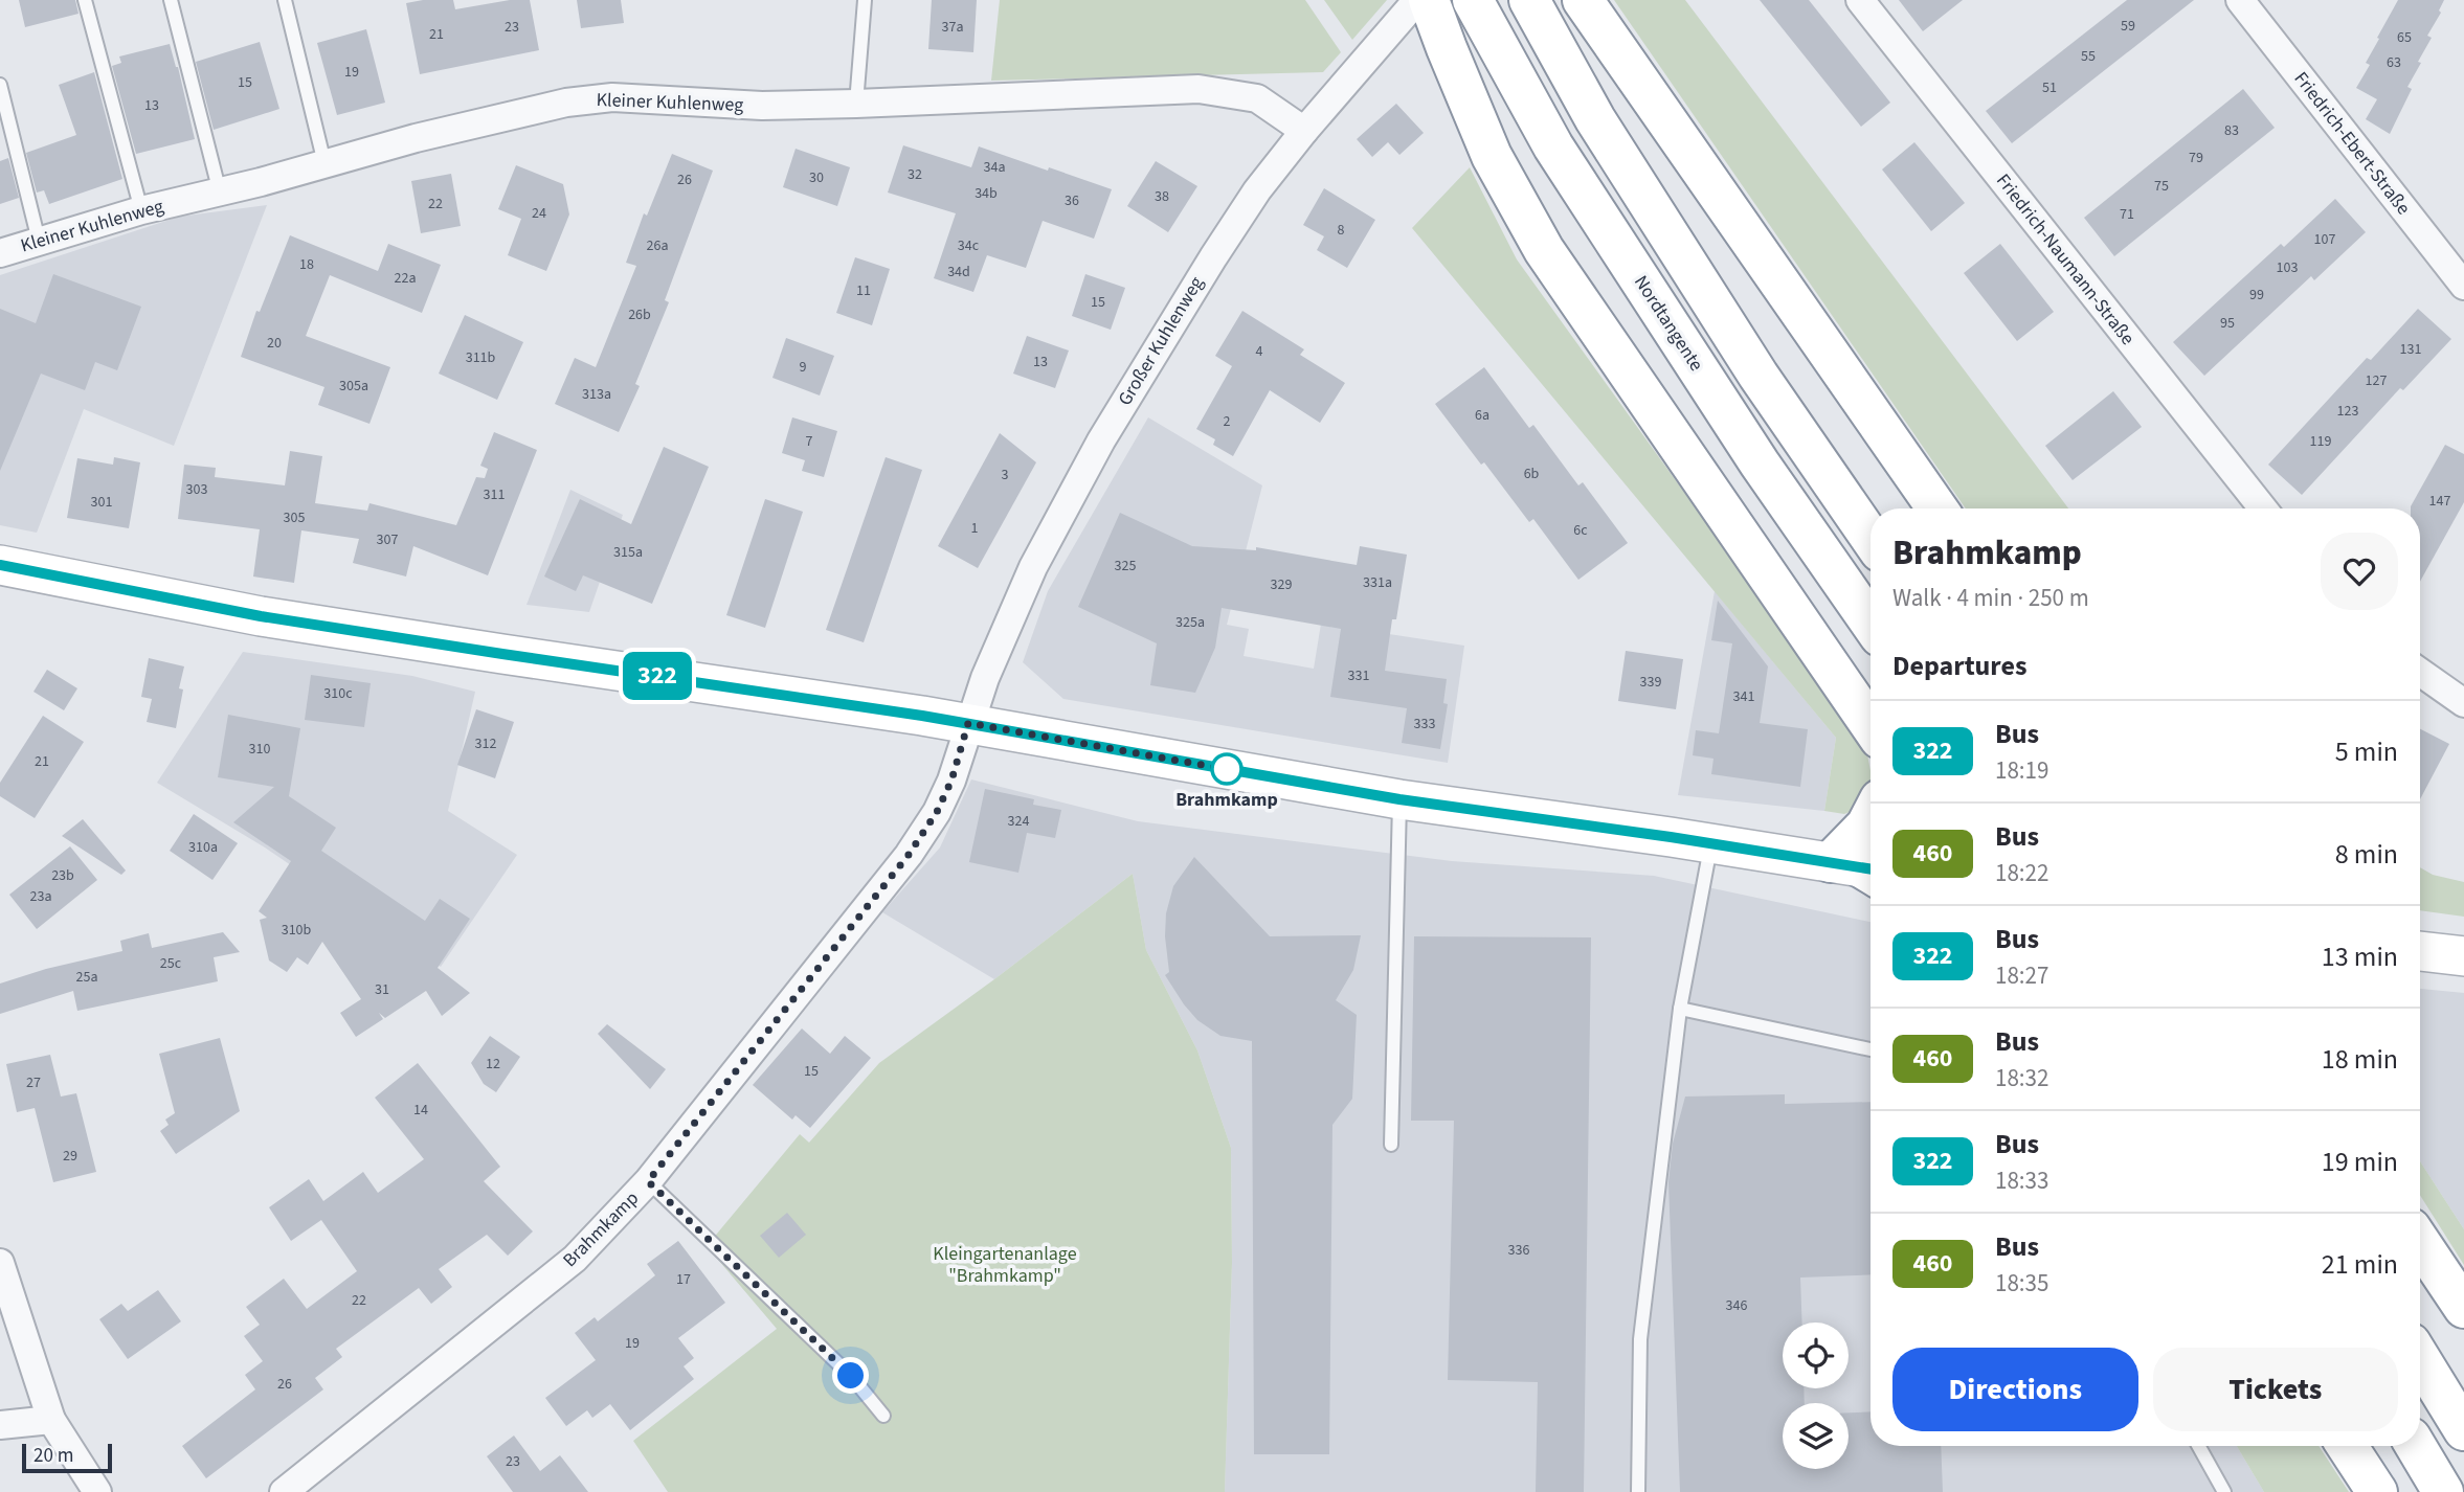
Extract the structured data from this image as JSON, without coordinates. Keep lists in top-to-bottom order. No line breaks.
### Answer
{"streets":{"highway":["Nordtangente"],"street":["Kleiner Kuhlenweg","Friedrich-Ebert-Straße","Friedrich-Naumann-Straße","Großer Kuhlenweg","Brahmkamp"]},"crossings":[["Kleiner Kuhlenweg","Großer Kuhlenweg"],["Großer Kuhlenweg","Brahmkamp"]],"parks":["Kleingartenanlage \"Brahmkamp\""],"places":["Brahmkamp"],"lines":["bus line 322"],"house_numbers":["59","23","37a","21","65","55","63","19","15","51","13","83","79","34a","32","30","26","75","34b","38","36","22","24","71","8","107","26a","34c","18","103","34d","22a","11","99","15","26b","95","20","131","4","311b","13","9","127","305a","313a","123","6a","2","7","119","6b","3","303","311","147","301","305","1","6c","307","315a","325","331a","329","325a","331","339","310c","341","333","312","310","21","324","310a","23b","23a","310b","25c","25a","31","12","15","27","14","29","336","17","22","346","19","26","23"],"scale_bar":"20 m","page":{"on_map":"322","heading":[["Brahmkamp","Walk · 4 min · 250 m"],"Departures"],"list":[{"mark":"322","name":"Bus","note":"18:19","value":"5 min"},{"mark":"460","name":"Bus","note":"18:22","value":"8 min"},{"mark":"322","name":"Bus","note":"18:27","value":"13 min"},{"mark":"460","name":"Bus","note":"18:32","value":"18 min"},{"mark":"322","name":"Bus","note":"18:33","value":"19 min"},{"mark":"460","name":"Bus","note":"18:35","value":"21 min"}],"buttons":["Directions","Tickets"],"scale":"20 m"}}
